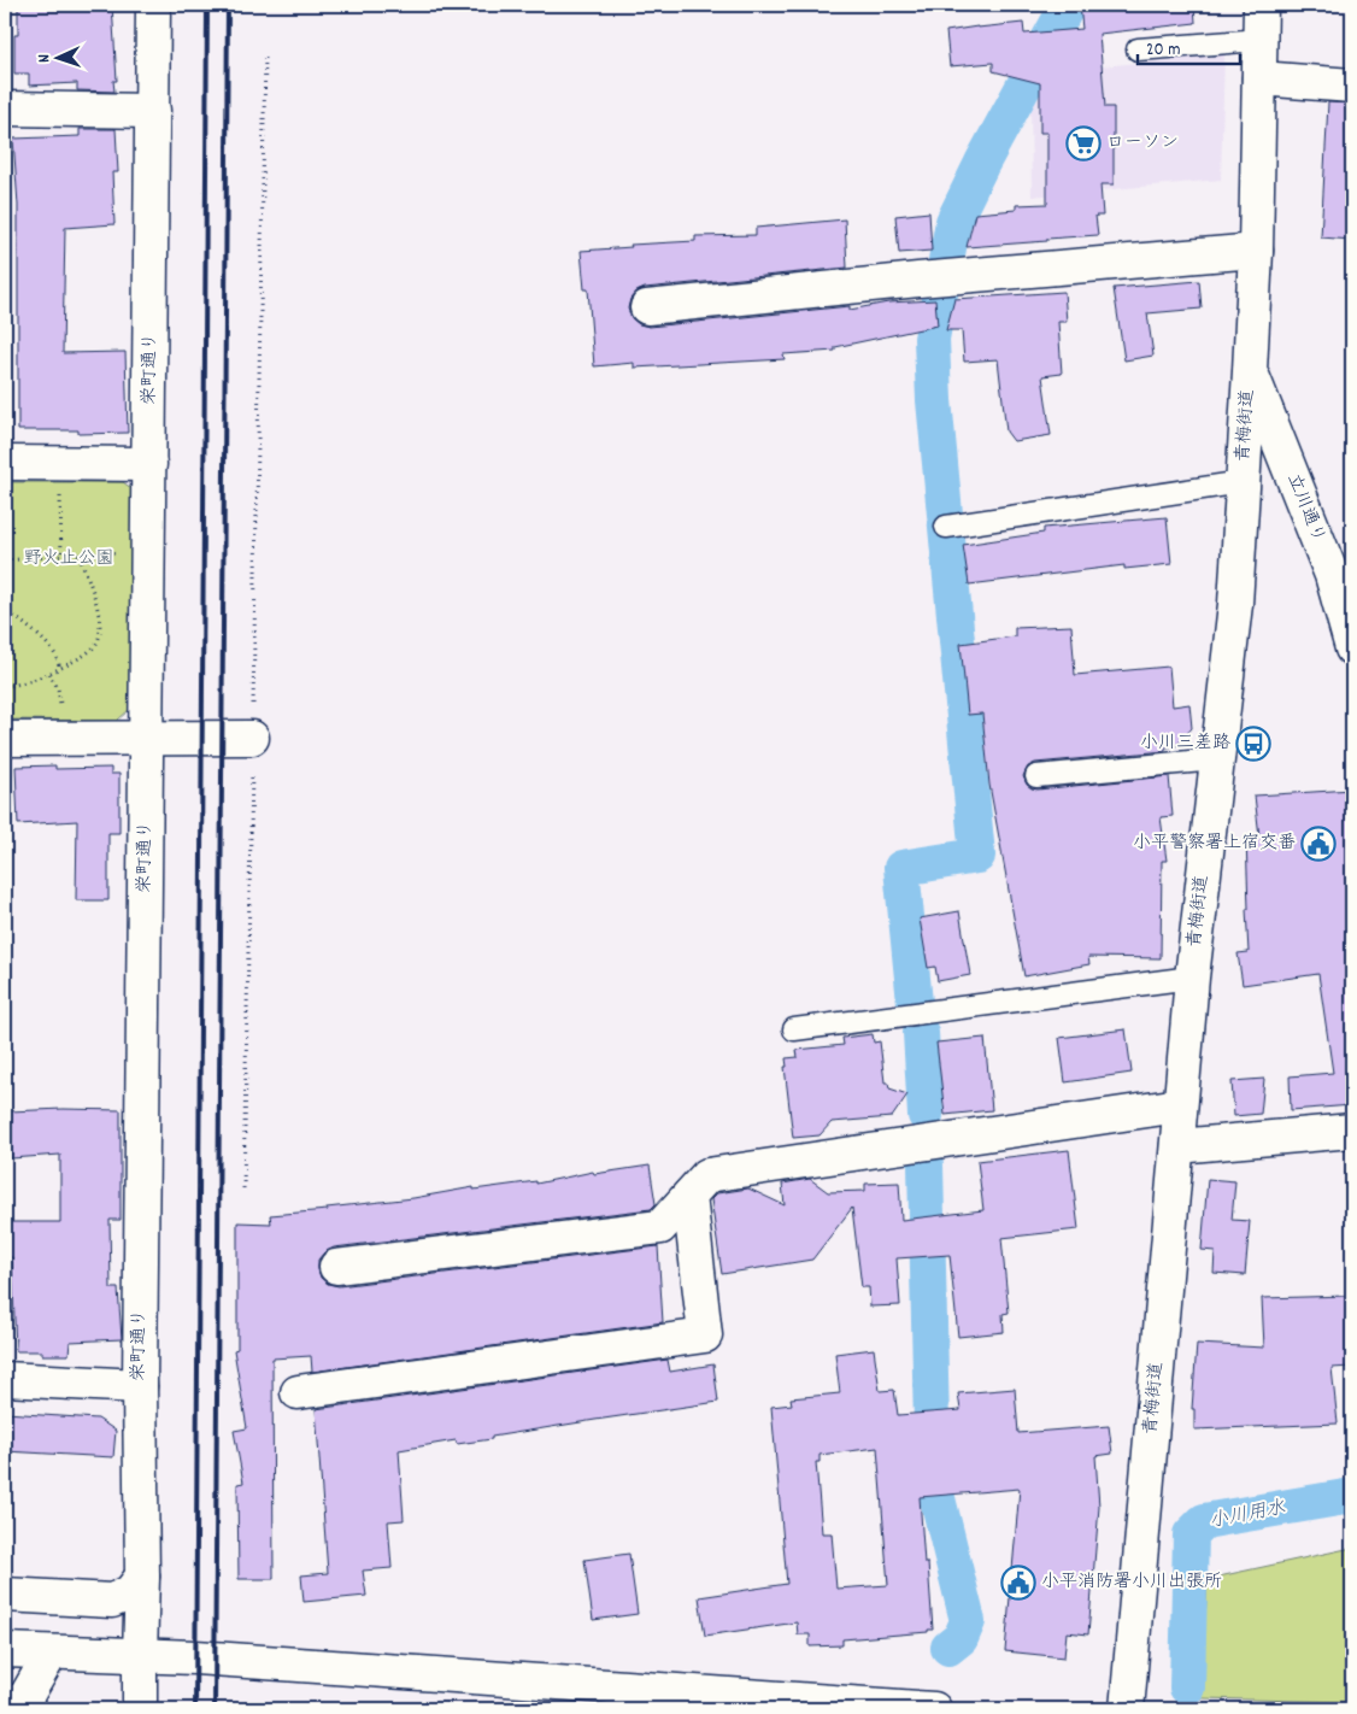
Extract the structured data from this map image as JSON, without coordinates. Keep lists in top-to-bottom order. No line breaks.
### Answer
{"streets":{"street":["栄町通り","青梅街道","立川通り"]},"crossings":[["青梅街道","立川通り"]],"water":["小川用水"],"parks":["野火止公園"],"places":{"supermarket":["ローソン"],"bus stop":["小川三差路"],"public building":["小平警察署上宿交番","小平消防署小川出張所"]},"scale_bar":"20 m","north":"left"}
